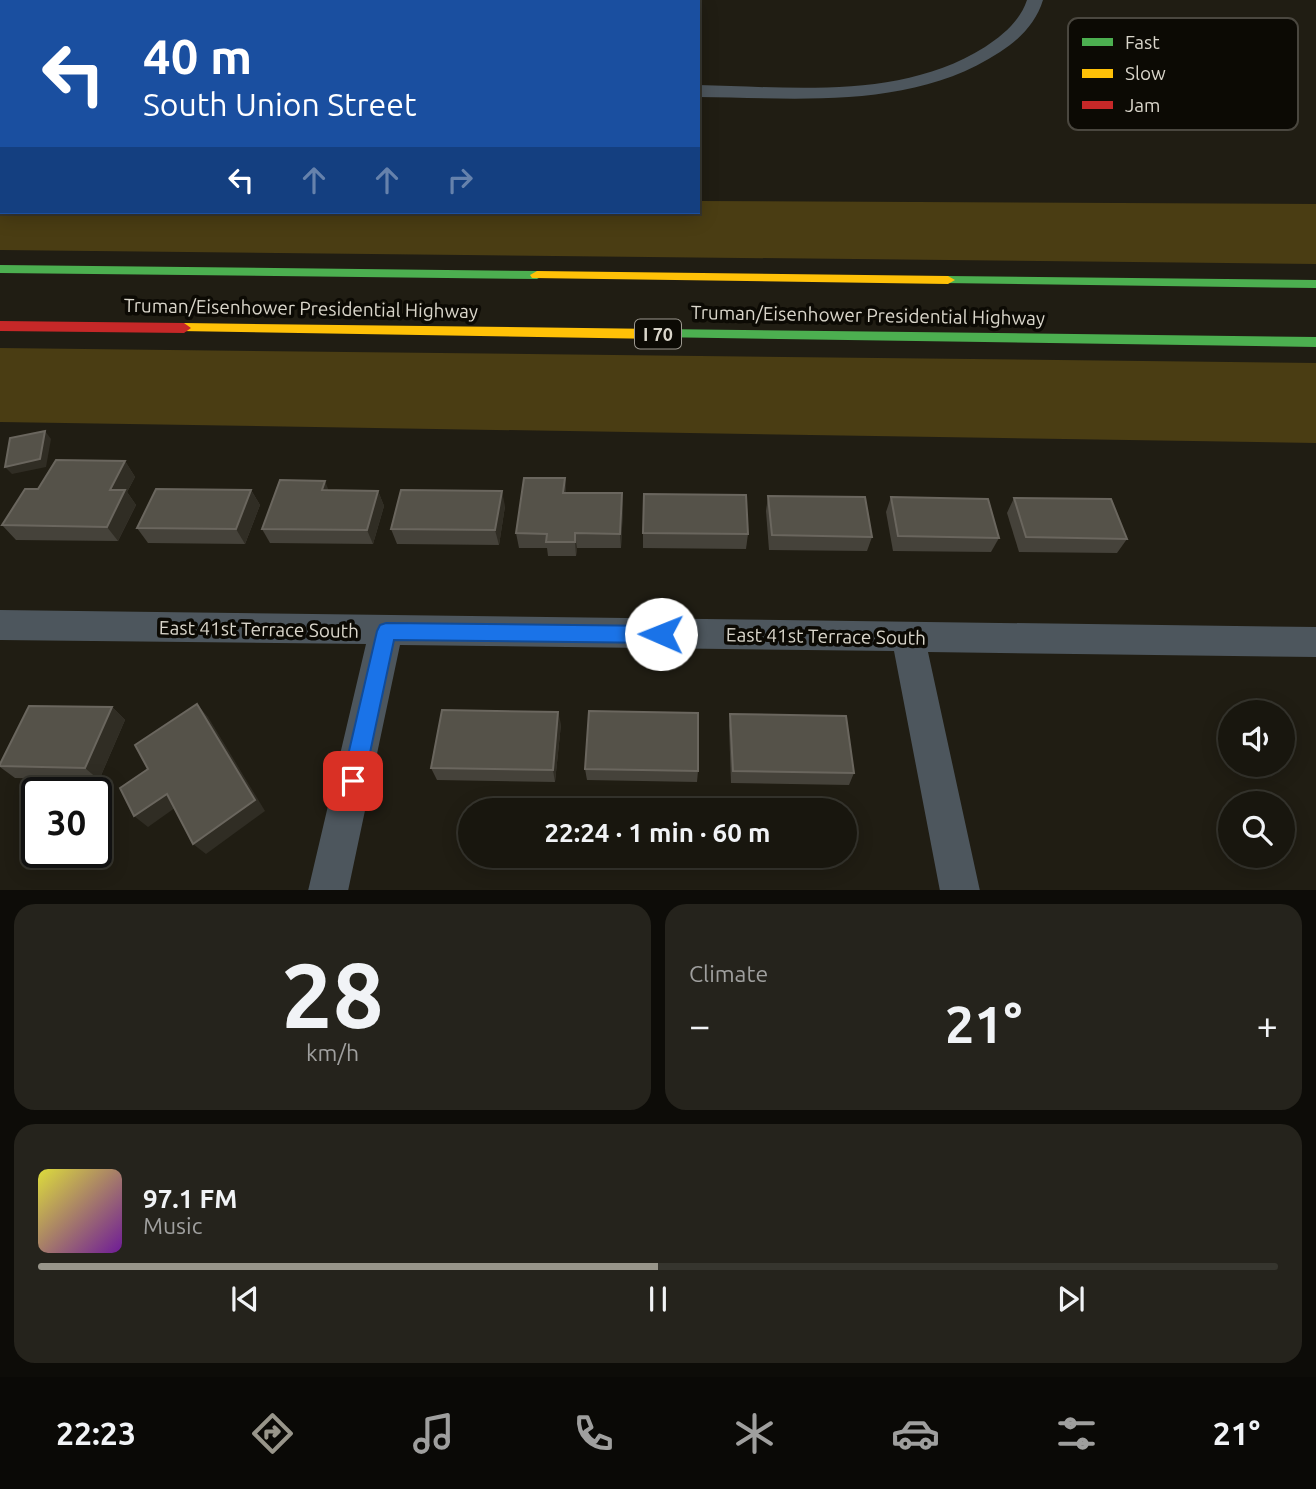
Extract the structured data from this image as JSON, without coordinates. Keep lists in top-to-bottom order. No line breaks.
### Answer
{"streets":{"highway":["Truman/Eisenhower Presidential Highway","I 70"],"street":["East 41st Terrace South"]},"legend":["Fast","Slow","Jam"],"page":{"turn":["40 m","South Union Street"],"limit":"30","trip":"22:24 · 1 min · 60 m","tile":[["28","km/h"],"Climate"],"heat":["−","21°","+"],"song":["97.1 FM","Music"],"tabs":["22:23","21°"]}}
